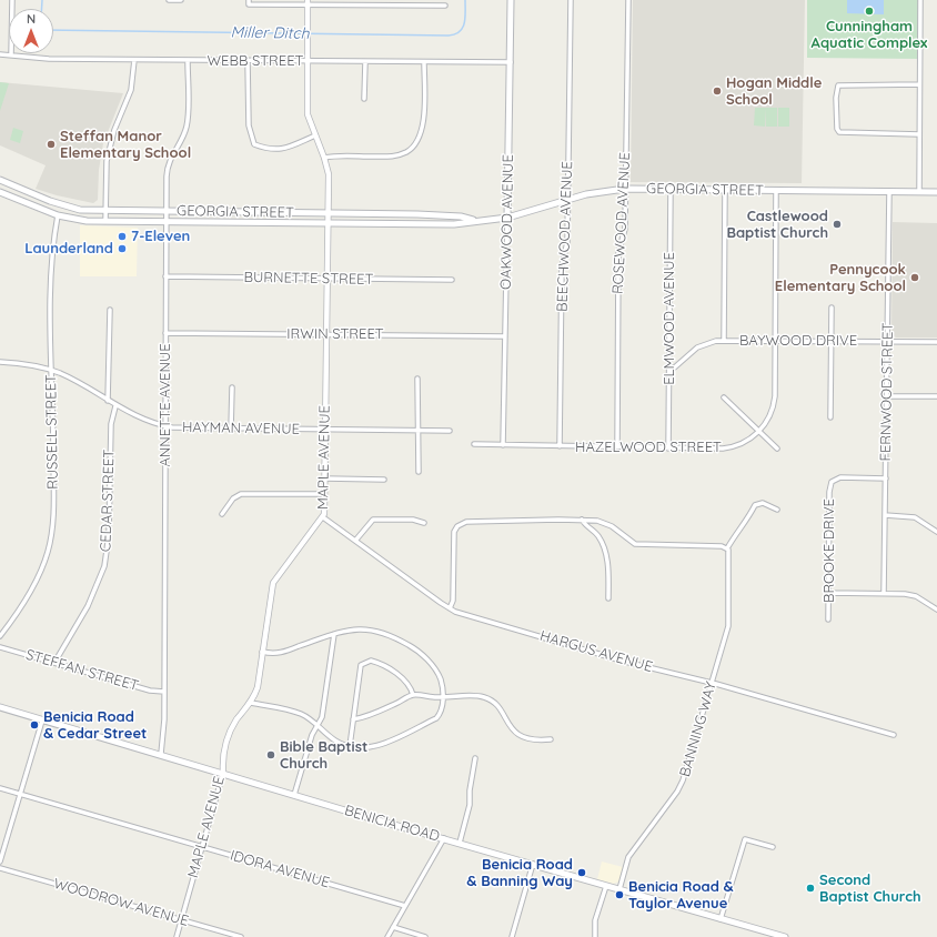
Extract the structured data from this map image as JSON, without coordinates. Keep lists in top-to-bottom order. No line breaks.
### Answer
{"streets":{"main road":["GEORGIA STREET","OAKWOOD AVENUE","BENICIA ROAD"],"street":["WEBB STREET","ROSEWOOD AVENUE","BEECHWOOD AVENUE","BURNETTE STREET","ELMWOOD AVENUE","IRWIN STREET","BAYWOOD DRIVE","FERNWOOD STREET","ANNETTE AVENUE","HAYMAN AVENUE","RUSSELL STREET","HAZELWOOD STREET","MAPLE AVENUE","CEDAR STREET","BROOKE DRIVE","HARGUS AVENUE","STEFFAN STREET","BANNING WAY","IDORA AVENUE","WOODROW AVENUE"]},"crossings":[["WEBB STREET","OAKWOOD AVENUE"],["WEBB STREET","ANNETTE AVENUE"],["WEBB STREET","MAPLE AVENUE"],["GEORGIA STREET","OAKWOOD AVENUE"],["GEORGIA STREET","ROSEWOOD AVENUE"],["GEORGIA STREET","BEECHWOOD AVENUE"],["GEORGIA STREET","ELMWOOD AVENUE"],["GEORGIA STREET","FERNWOOD STREET"],["GEORGIA STREET","ANNETTE AVENUE"],["GEORGIA STREET","RUSSELL STREET"],["GEORGIA STREET","HAZELWOOD STREET"],["GEORGIA STREET","MAPLE AVENUE"],["OAKWOOD AVENUE","IRWIN STREET"],["OAKWOOD AVENUE","HAZELWOOD STREET"],["ROSEWOOD AVENUE","HAZELWOOD STREET"],["BEECHWOOD AVENUE","HAZELWOOD STREET"],["BURNETTE STREET","ANNETTE AVENUE"],["BURNETTE STREET","MAPLE AVENUE"],["ELMWOOD AVENUE","BAYWOOD DRIVE"],["ELMWOOD AVENUE","HAZELWOOD STREET"],["IRWIN STREET","ANNETTE AVENUE"],["IRWIN STREET","MAPLE AVENUE"],["BAYWOOD DRIVE","FERNWOOD STREET"],["BAYWOOD DRIVE","HAZELWOOD STREET"],["FERNWOOD STREET","BROOKE DRIVE"],["ANNETTE AVENUE","HAYMAN AVENUE"],["ANNETTE AVENUE","STEFFAN STREET"],["ANNETTE AVENUE","BENICIA ROAD"],["HAYMAN AVENUE","RUSSELL STREET"],["HAYMAN AVENUE","MAPLE AVENUE"],["HAYMAN AVENUE","CEDAR STREET"],["MAPLE AVENUE","HARGUS AVENUE"],["MAPLE AVENUE","BENICIA ROAD"],["MAPLE AVENUE","IDORA AVENUE"],["MAPLE AVENUE","WOODROW AVENUE"],["CEDAR STREET","STEFFAN STREET"],["HARGUS AVENUE","BANNING WAY"],["BANNING WAY","BENICIA ROAD"]],"water":["Miller Ditch"],"places":["Cunningham Aquatic Complex","Hogan Middle School","Steffan Manor Elementary School","Castlewood Baptist Church","7-Eleven","Launderland","Pennycook Elementary School","Benicia Road & Cedar Street","Bible Baptist Church","Benicia Road & Banning Way","Second Baptist Church","Benicia Road & Taylor Avenue"],"north":"top"}
